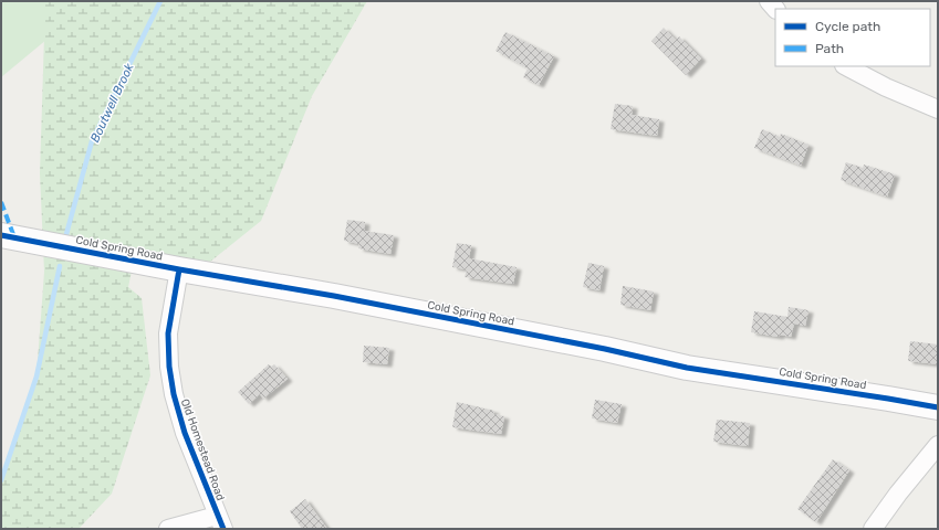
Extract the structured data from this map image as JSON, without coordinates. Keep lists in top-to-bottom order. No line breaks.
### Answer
{"streets":{"street":["Cold Spring Road","Old Homestead Road"]},"crossings":[["Cold Spring Road","Old Homestead Road"]],"water":["Boutwell Brook"],"legend":["Cycle path","Path"]}
